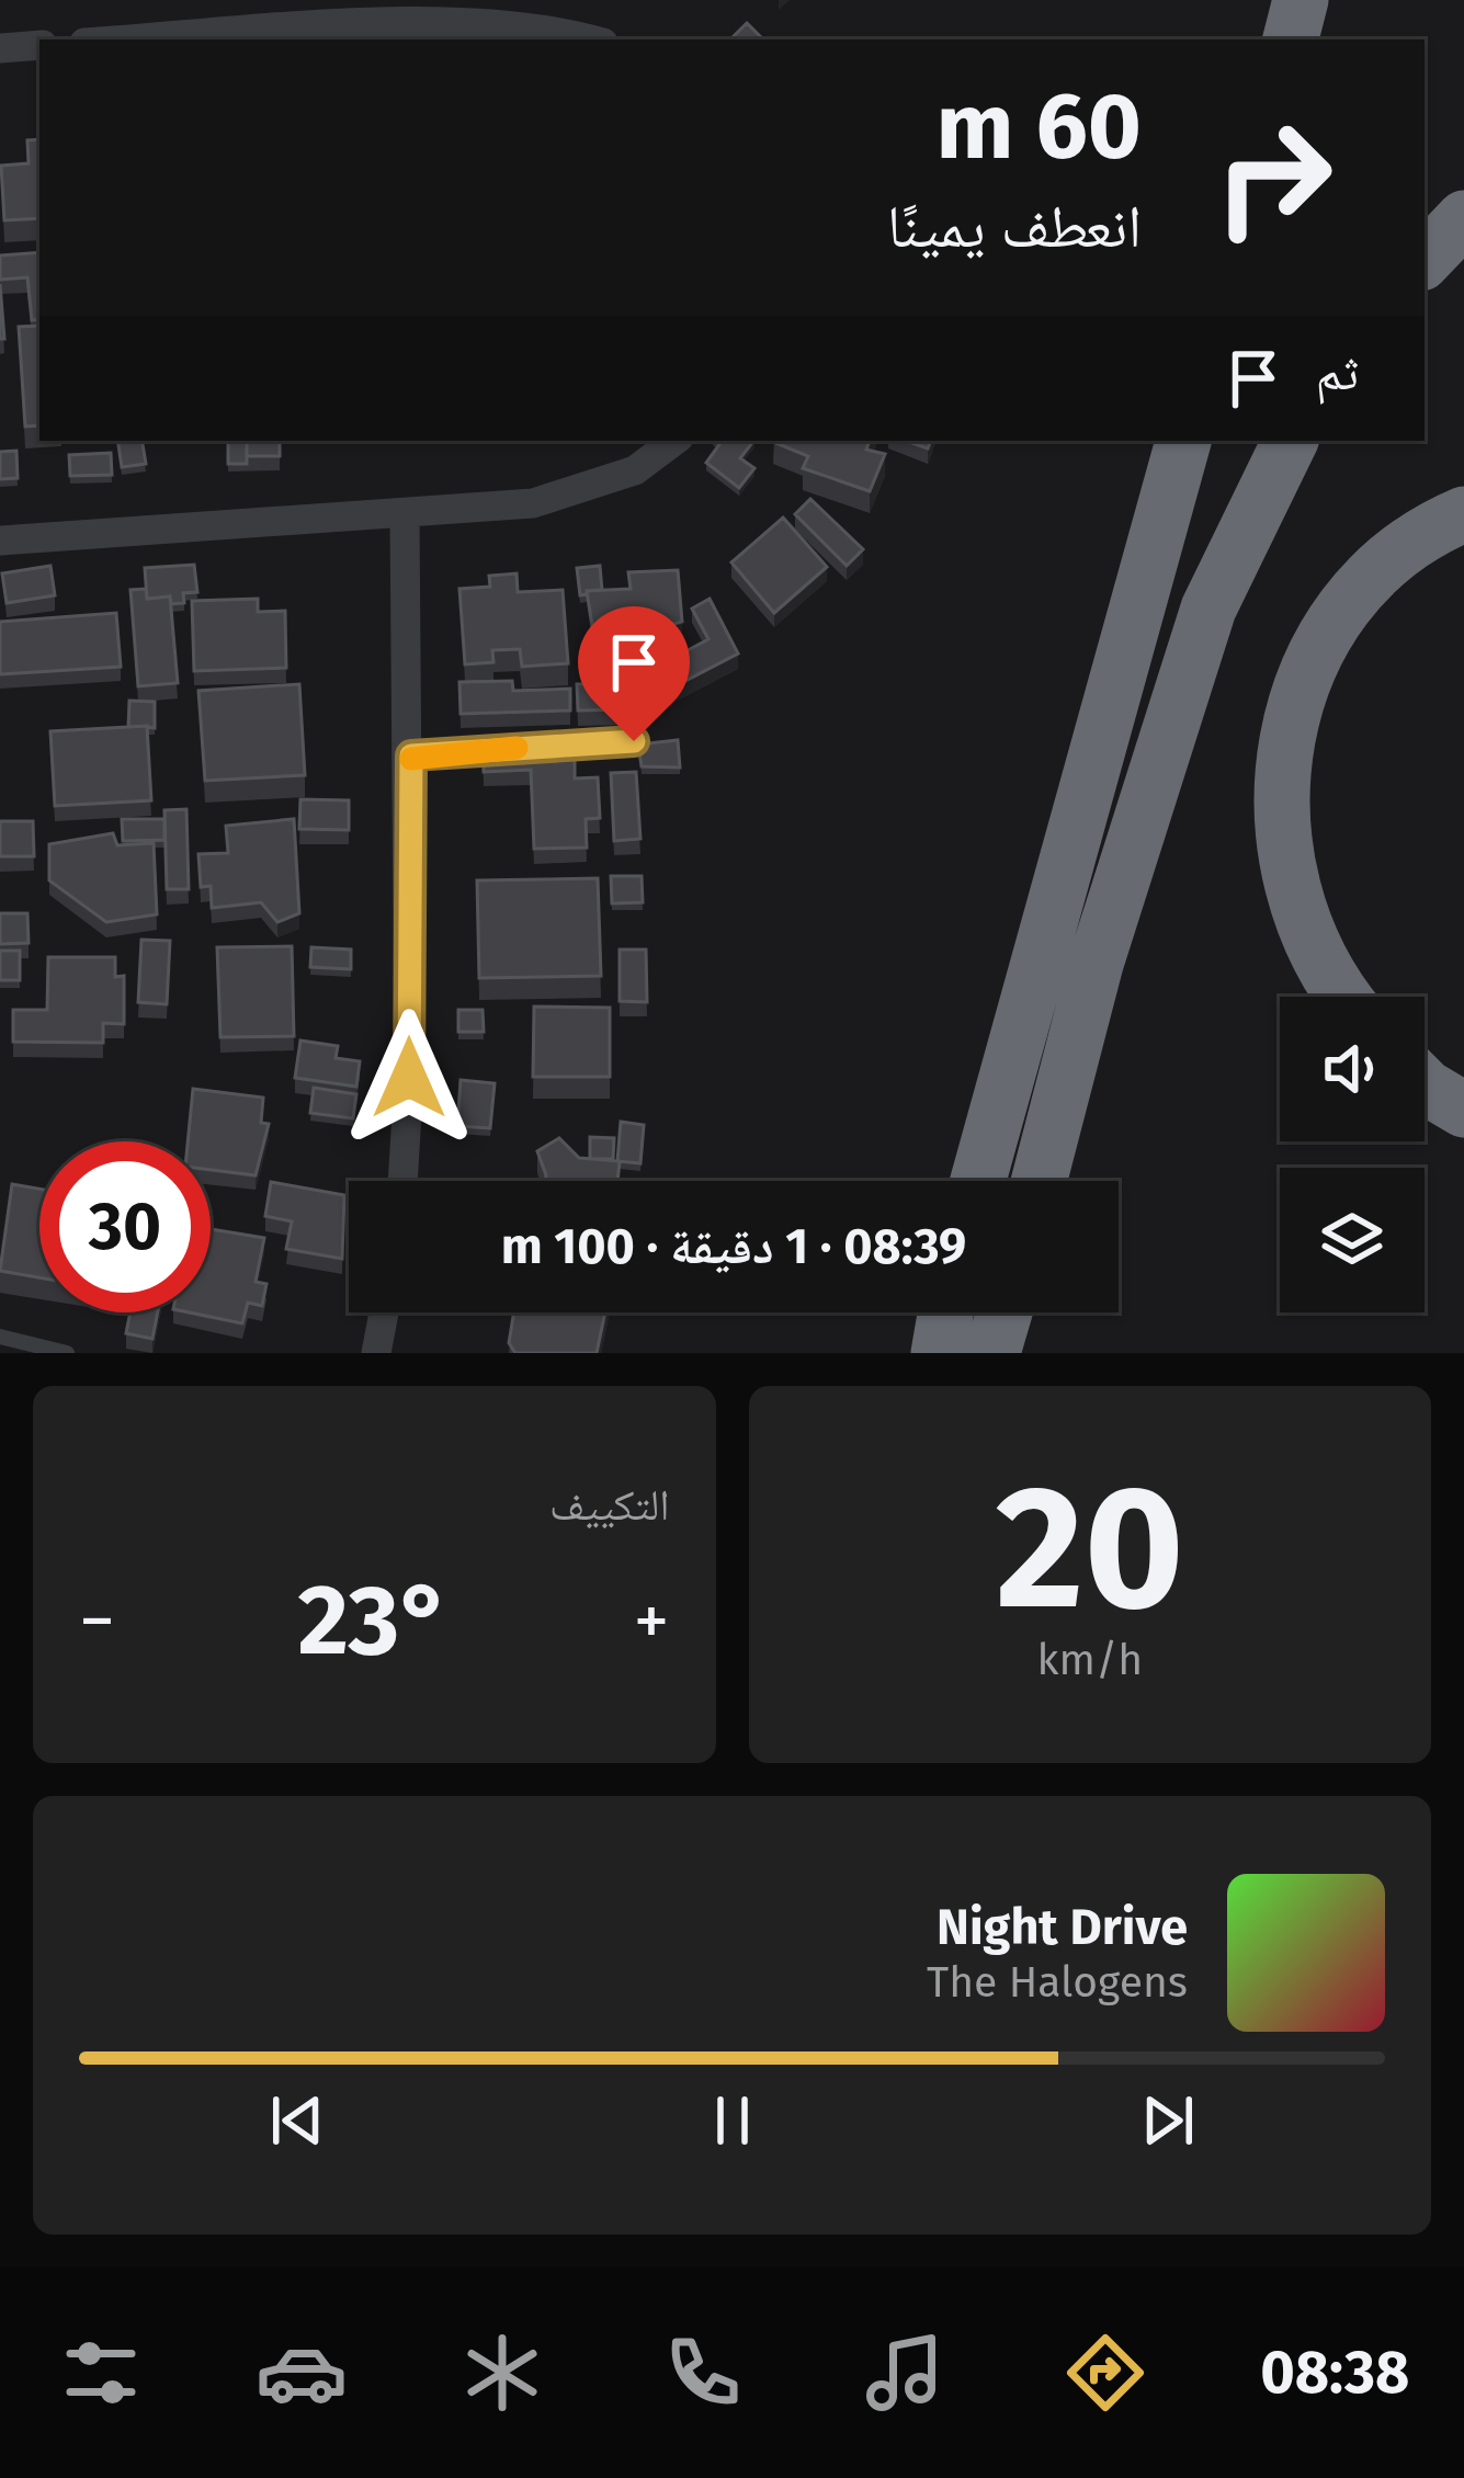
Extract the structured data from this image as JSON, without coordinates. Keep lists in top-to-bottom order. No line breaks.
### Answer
{"page":{"turn":["60 m","انعطف يمينًا"],"then":"ثم","limit":"30","trip":"08:39 · 1 دقيقة · 100 m","tile":[["20","km/h"],"التكييف"],"heat":["−","23°","+"],"song":["Night Drive","The Halogens"],"tabs":"08:38"}}
